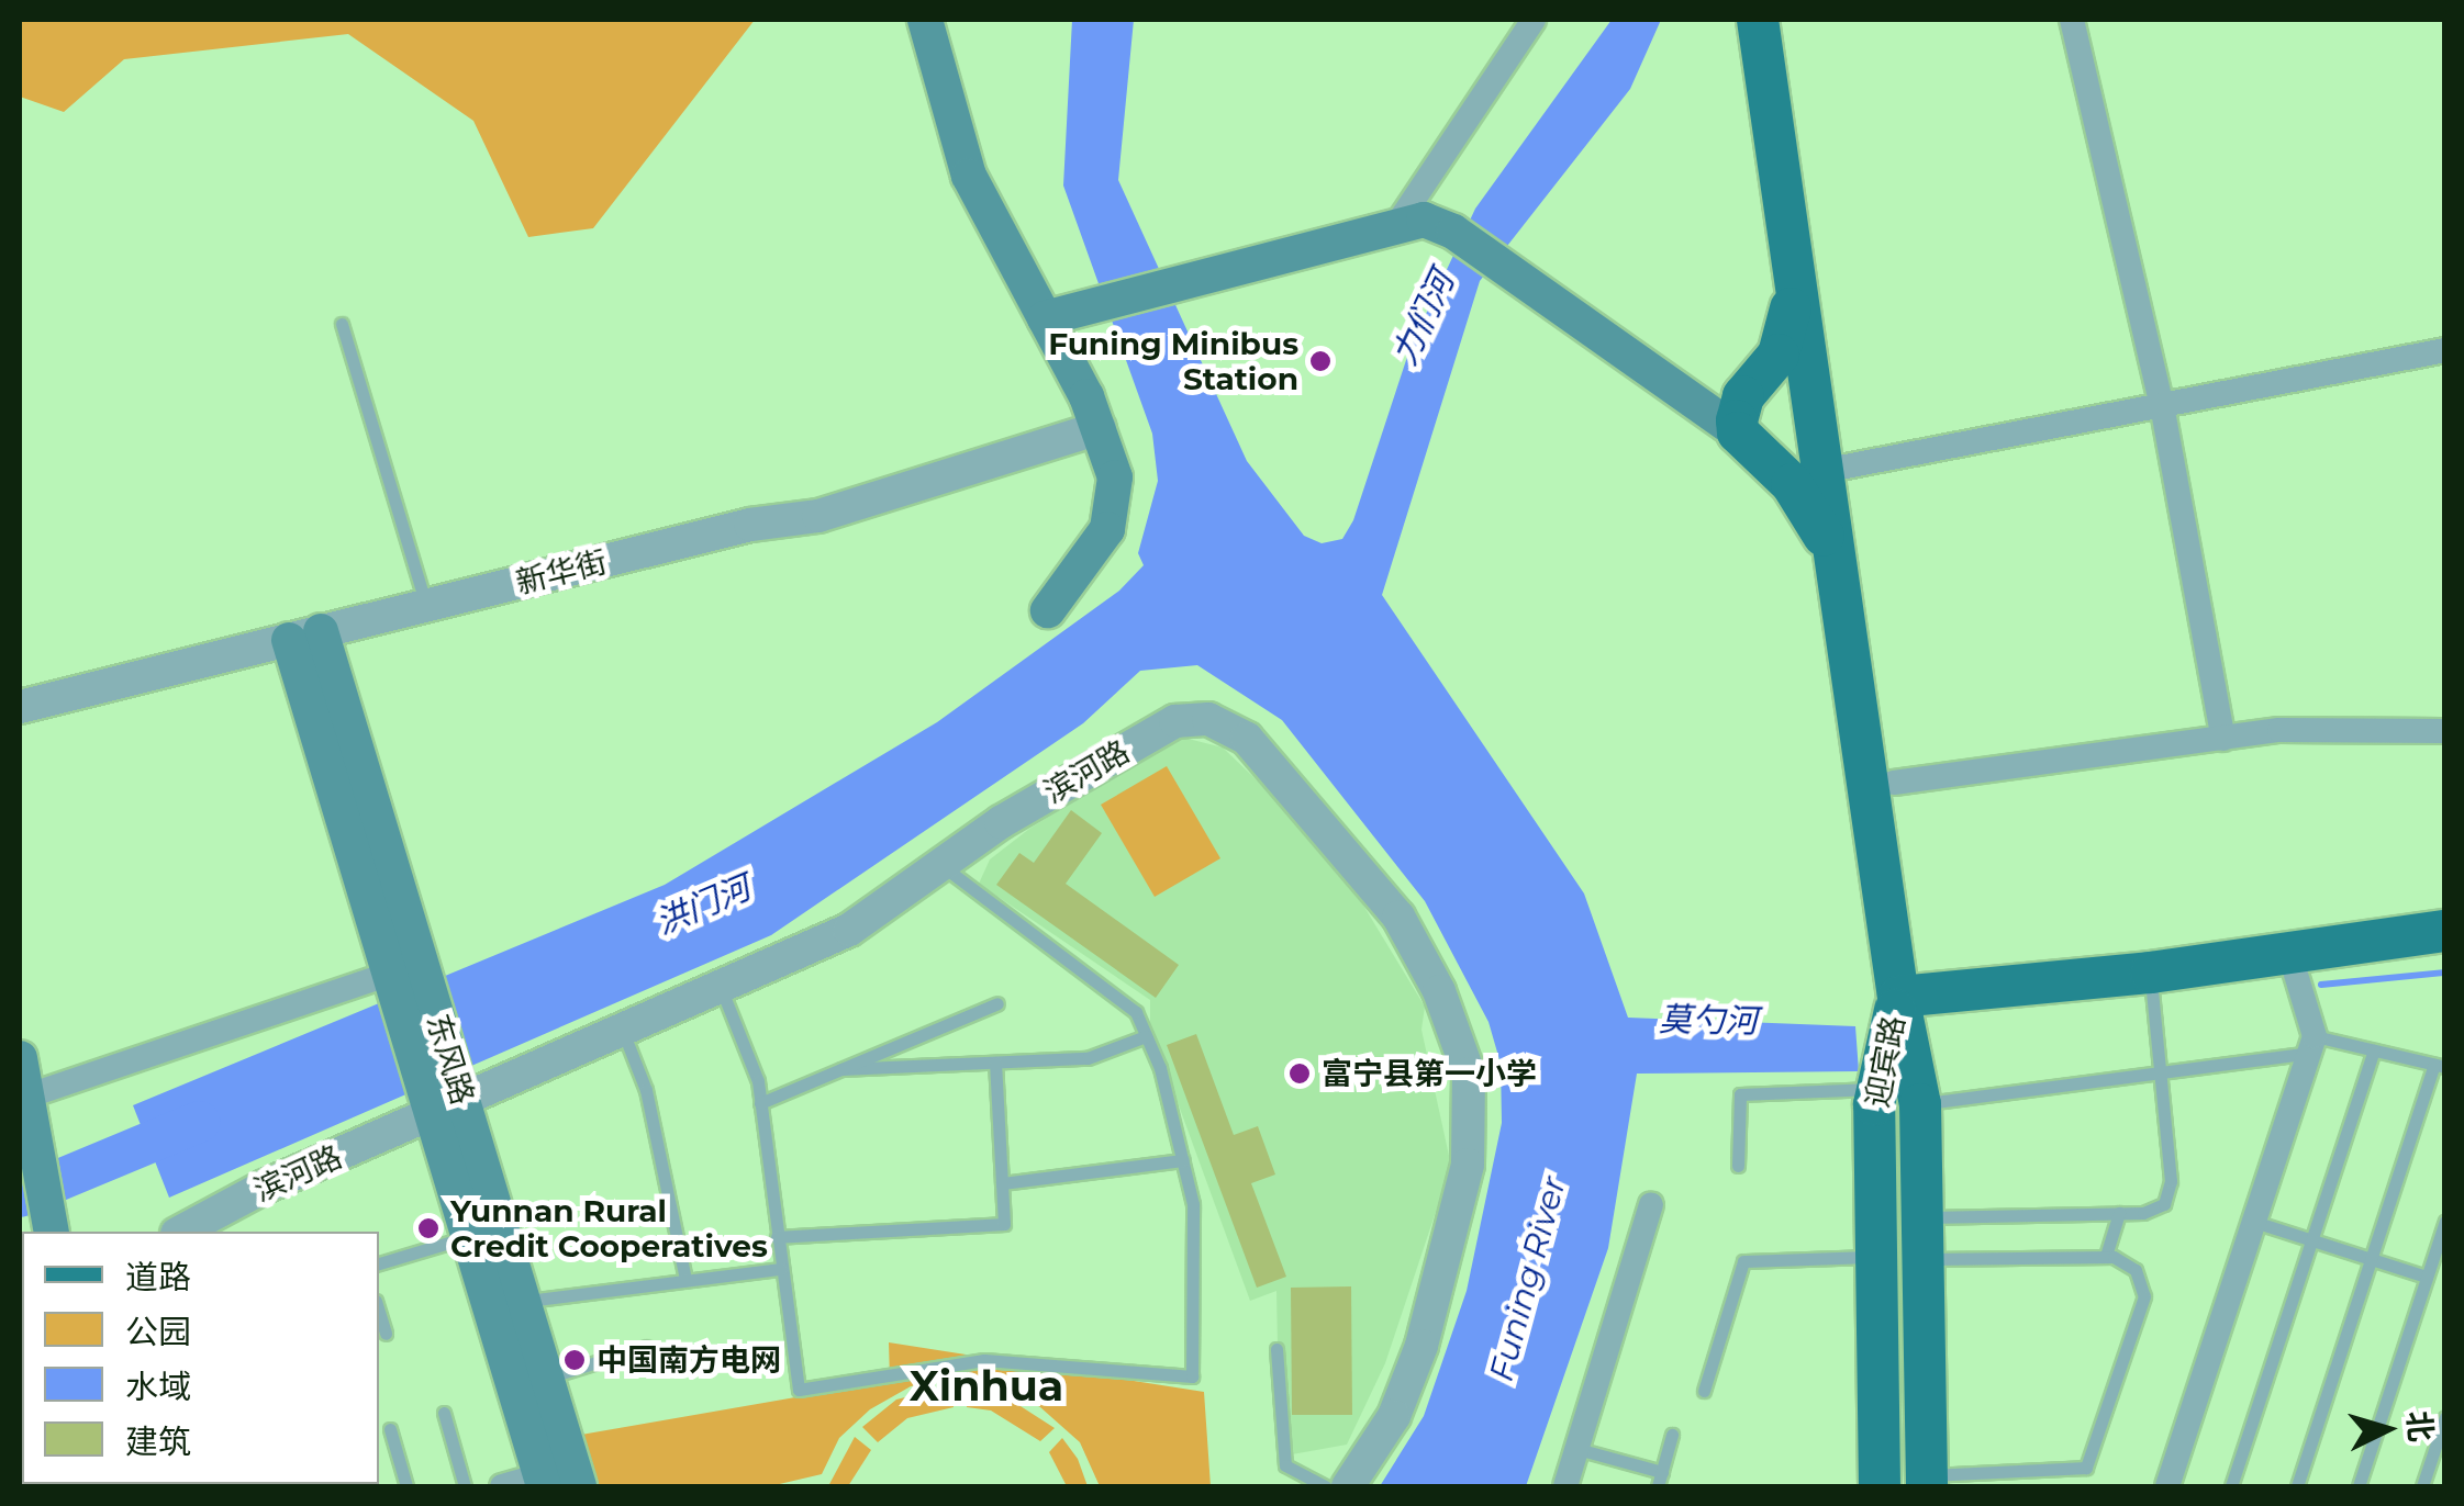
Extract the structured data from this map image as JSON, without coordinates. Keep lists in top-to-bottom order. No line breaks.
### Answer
{"streets":{"main road":["东风路","迎宾路"],"street":["新华街","滨河路"]},"crossings":[["新华街","东风路"],["滨河路","东风路"]],"districts":["Xinhua"],"water":["力们河","洪门河","莫勺河","Funing River"],"places":["Funing Minibus Station","富宁县第一小学","Yunnan Rural Credit Cooperatives","中国南方电网"],"legend":["道路","公园","水域","建筑"],"north":"right"}
